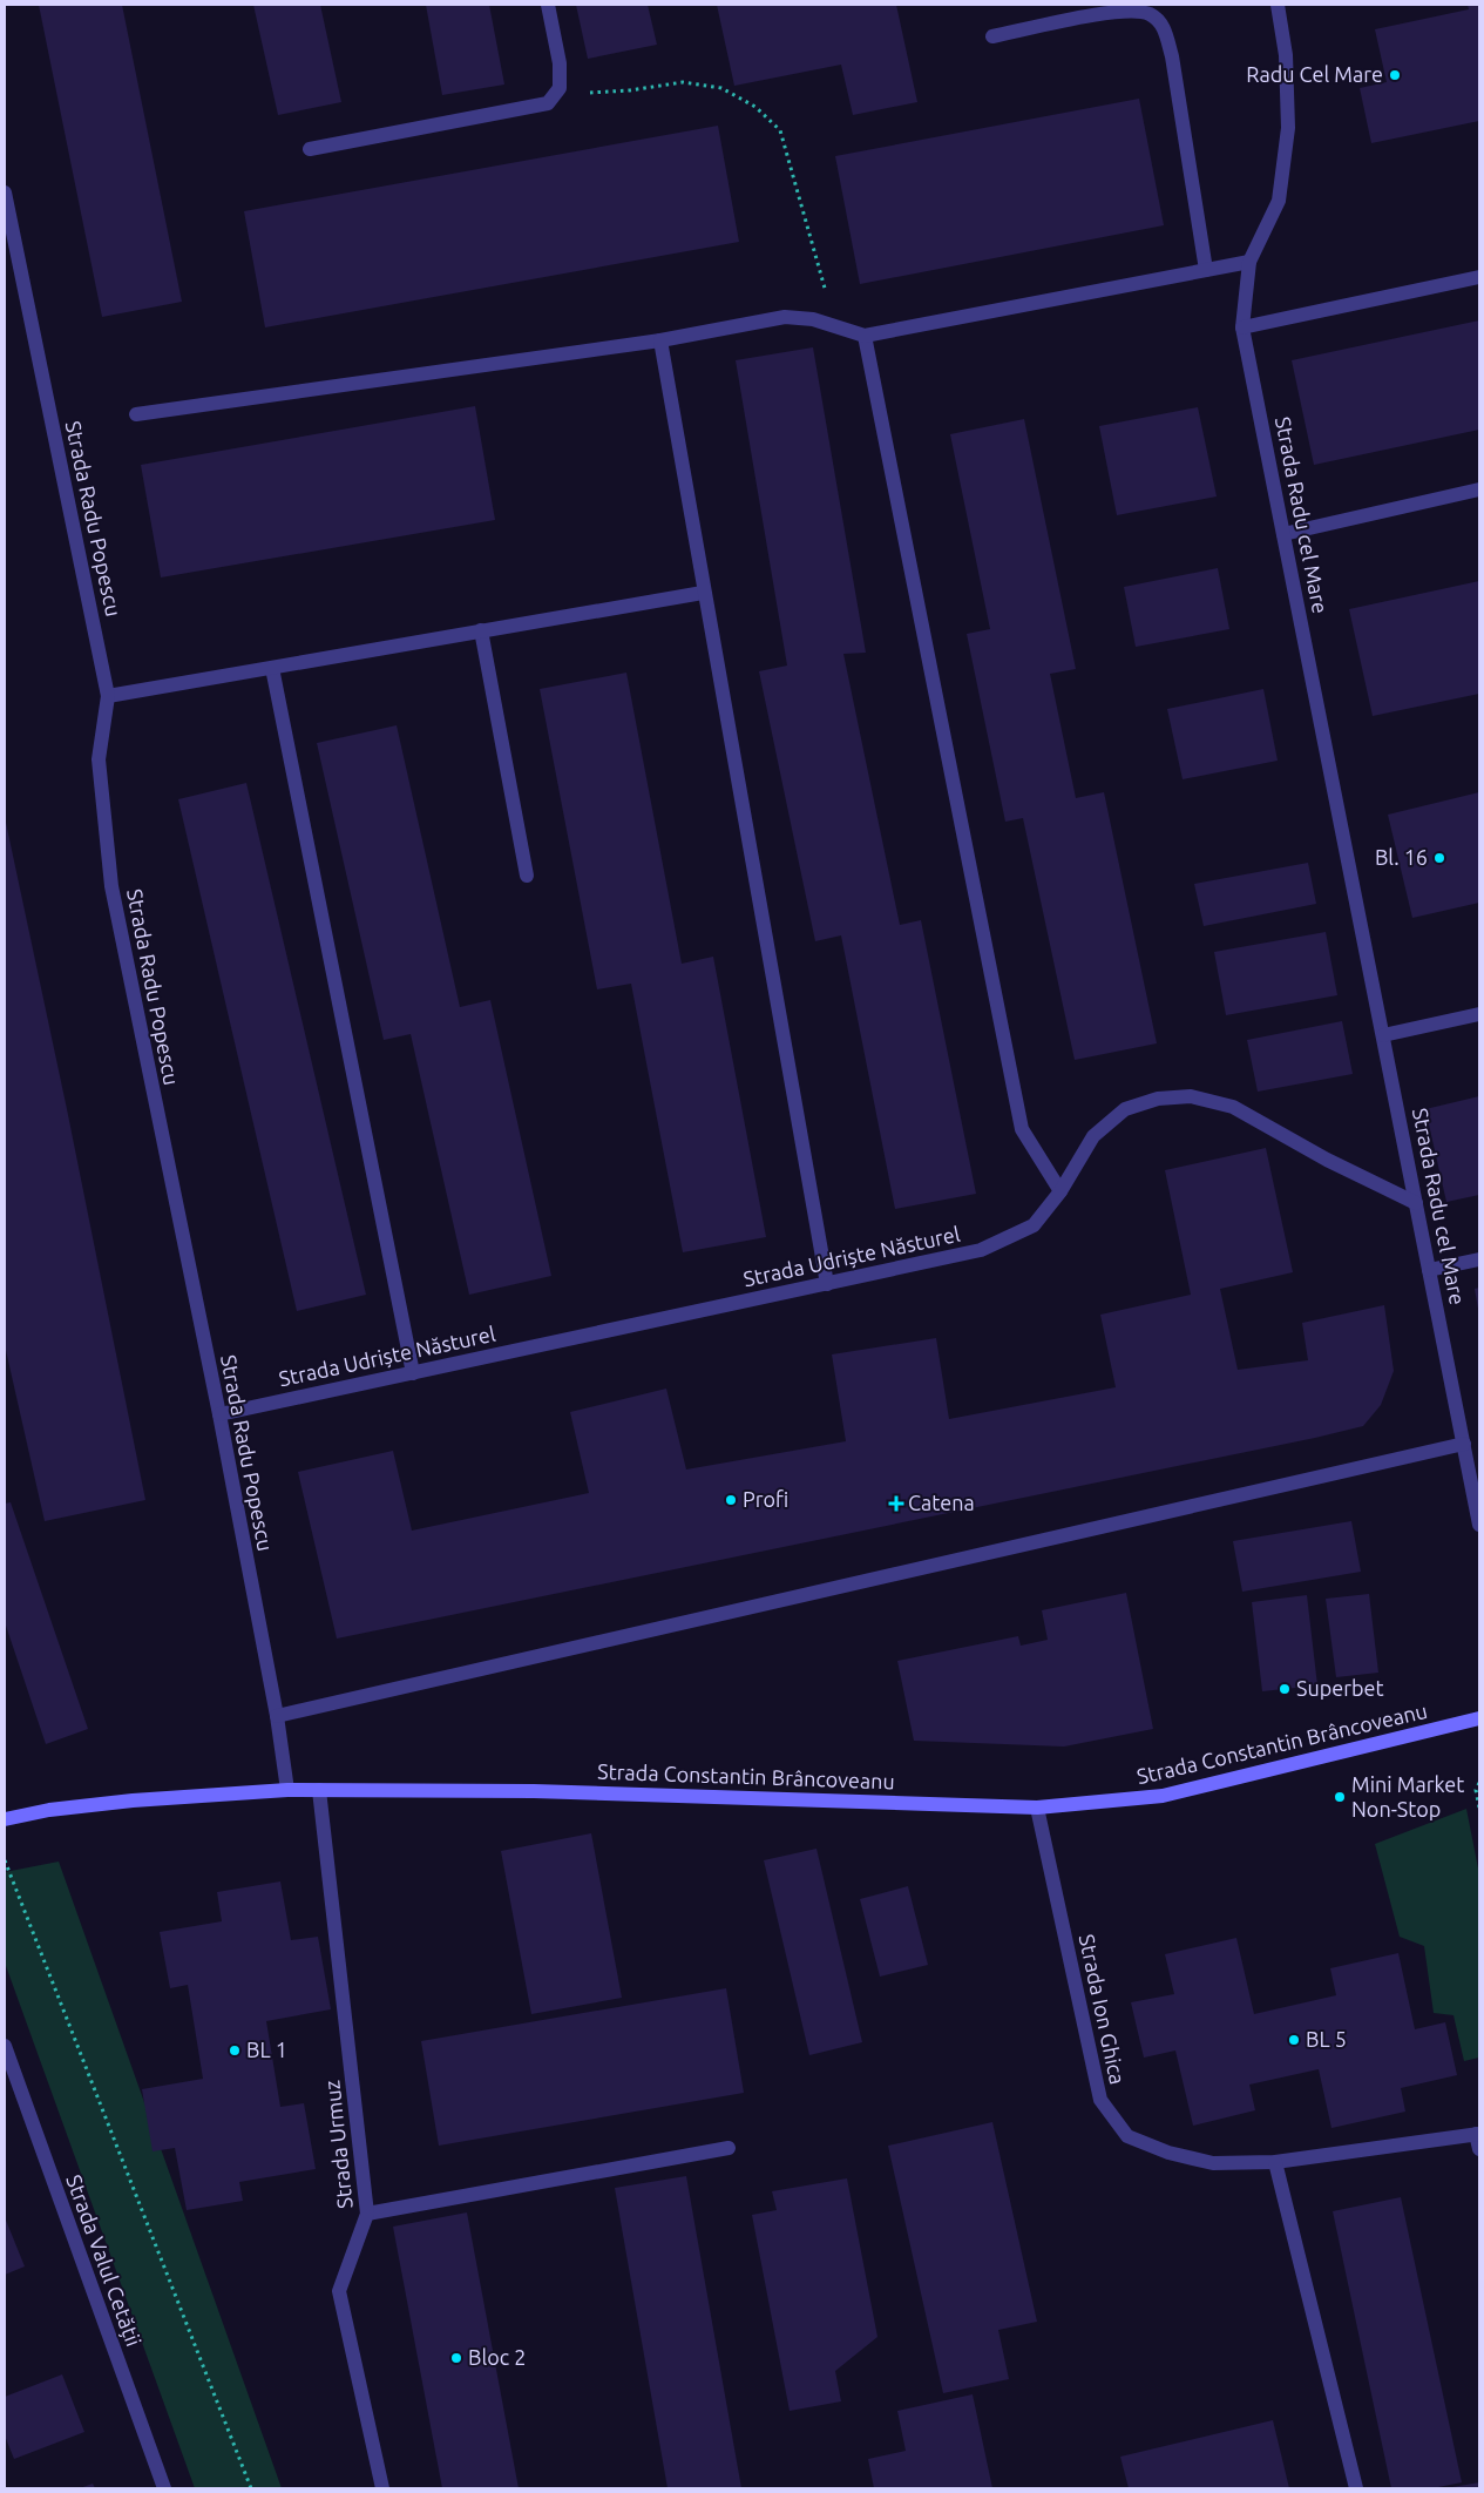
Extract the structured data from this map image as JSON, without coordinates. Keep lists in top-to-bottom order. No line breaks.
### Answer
{"streets":{"main road":["Strada Constantin Brâncoveanu"],"street":["Strada Radu cel Mare","Strada Radu Popescu","Strada Udriște Năsturel","Strada Ion Ghica","Strada Urmuz","Strada Valul Cetății"]},"crossings":[["Strada Radu cel Mare","Strada Udriște Năsturel"],["Strada Radu Popescu","Strada Udriște Năsturel"],["Strada Radu Popescu","Strada Constantin Brâncoveanu"],["Strada Constantin Brâncoveanu","Strada Ion Ghica"],["Strada Constantin Brâncoveanu","Strada Urmuz"]],"places":{"other":["Radu Cel Mare","Bl. 16","Profi","Superbet","Mini Market Non-Stop","BL 5","BL 1","Bloc 2"],"health":["Catena"]}}
